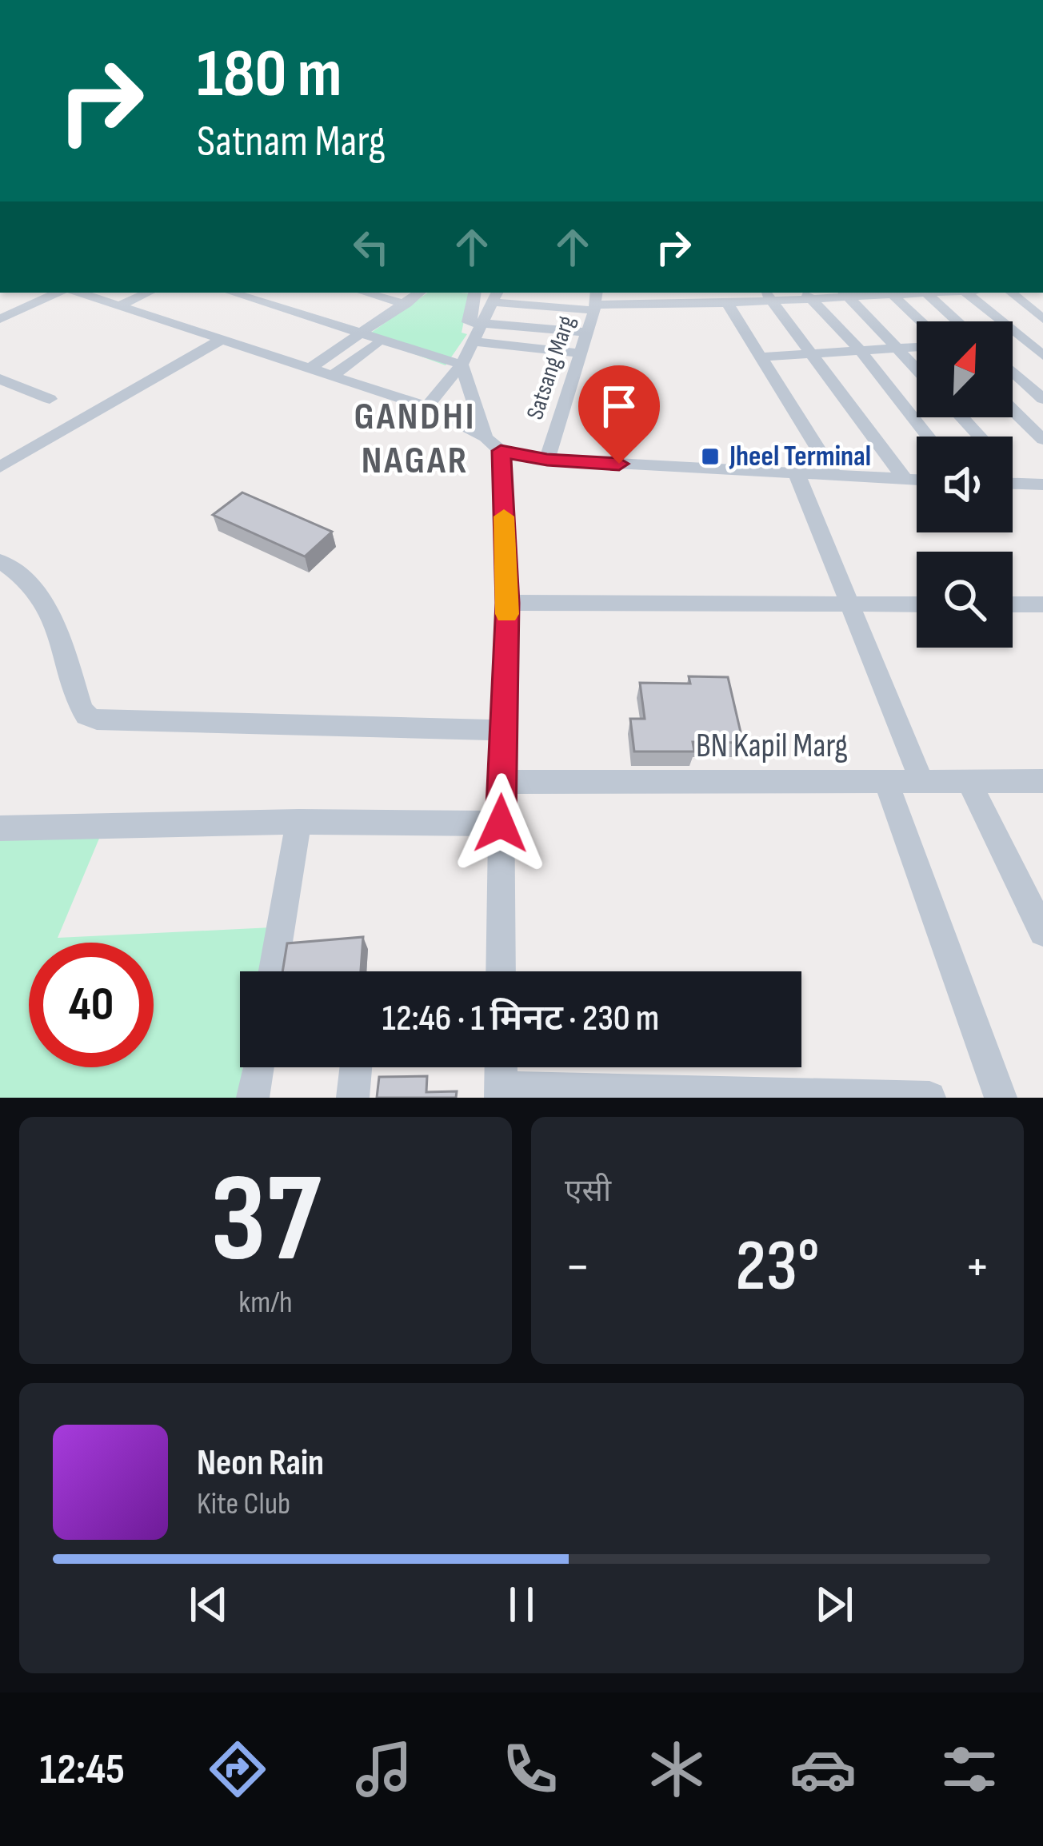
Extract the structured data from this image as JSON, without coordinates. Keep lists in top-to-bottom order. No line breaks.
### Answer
{"streets":{"street":["Satsang Marg","BN Kapil Marg"]},"districts":["GANDHI NAGAR"],"places":{"transit":["Jheel Terminal"]},"north":"top right","page":{"turn":["180 m","Satnam Marg"],"limit":"40","trip":"12:46 · 1 मिनट · 230 m","tile":[["37","km/h"],"एसी"],"heat":["−","23°","+"],"song":["Neon Rain","Kite Club"],"tabs":"12:45"}}
